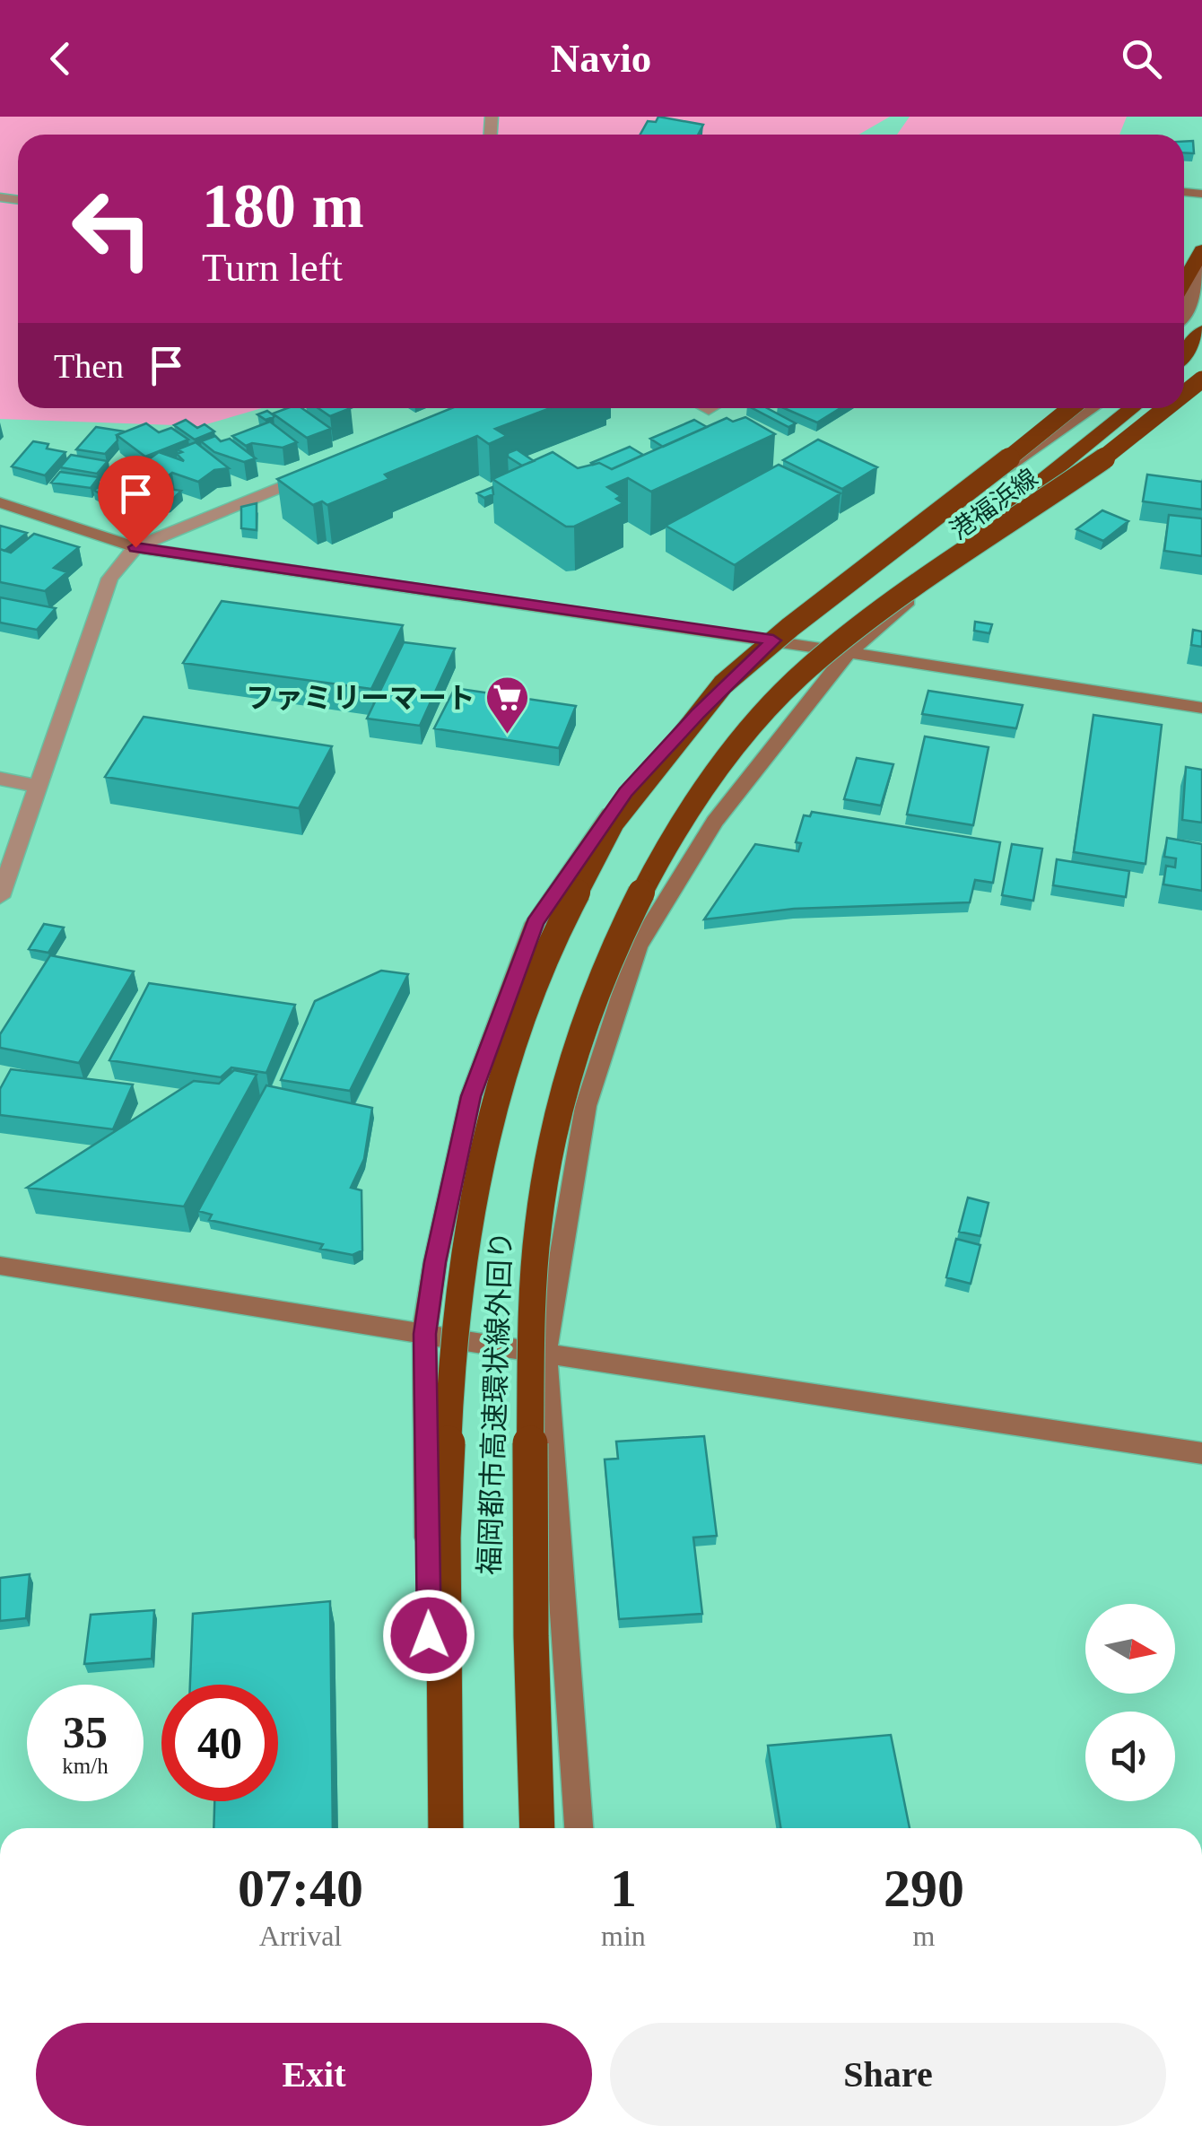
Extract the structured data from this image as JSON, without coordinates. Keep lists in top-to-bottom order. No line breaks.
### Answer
{"streets":{"highway":["福岡都市高速環状線外回り"],"street":["港福浜線"]},"places":{"supermarket":["ファミリーマート"]},"north":"right","page":{"header":"Navio","turn":["180 m","Turn left"],"then":"Then","speed":"35 km/h","limit":"40","eta":["07:40","Arrival","1","min","290","m"],"buttons":["Exit","Share"]}}
